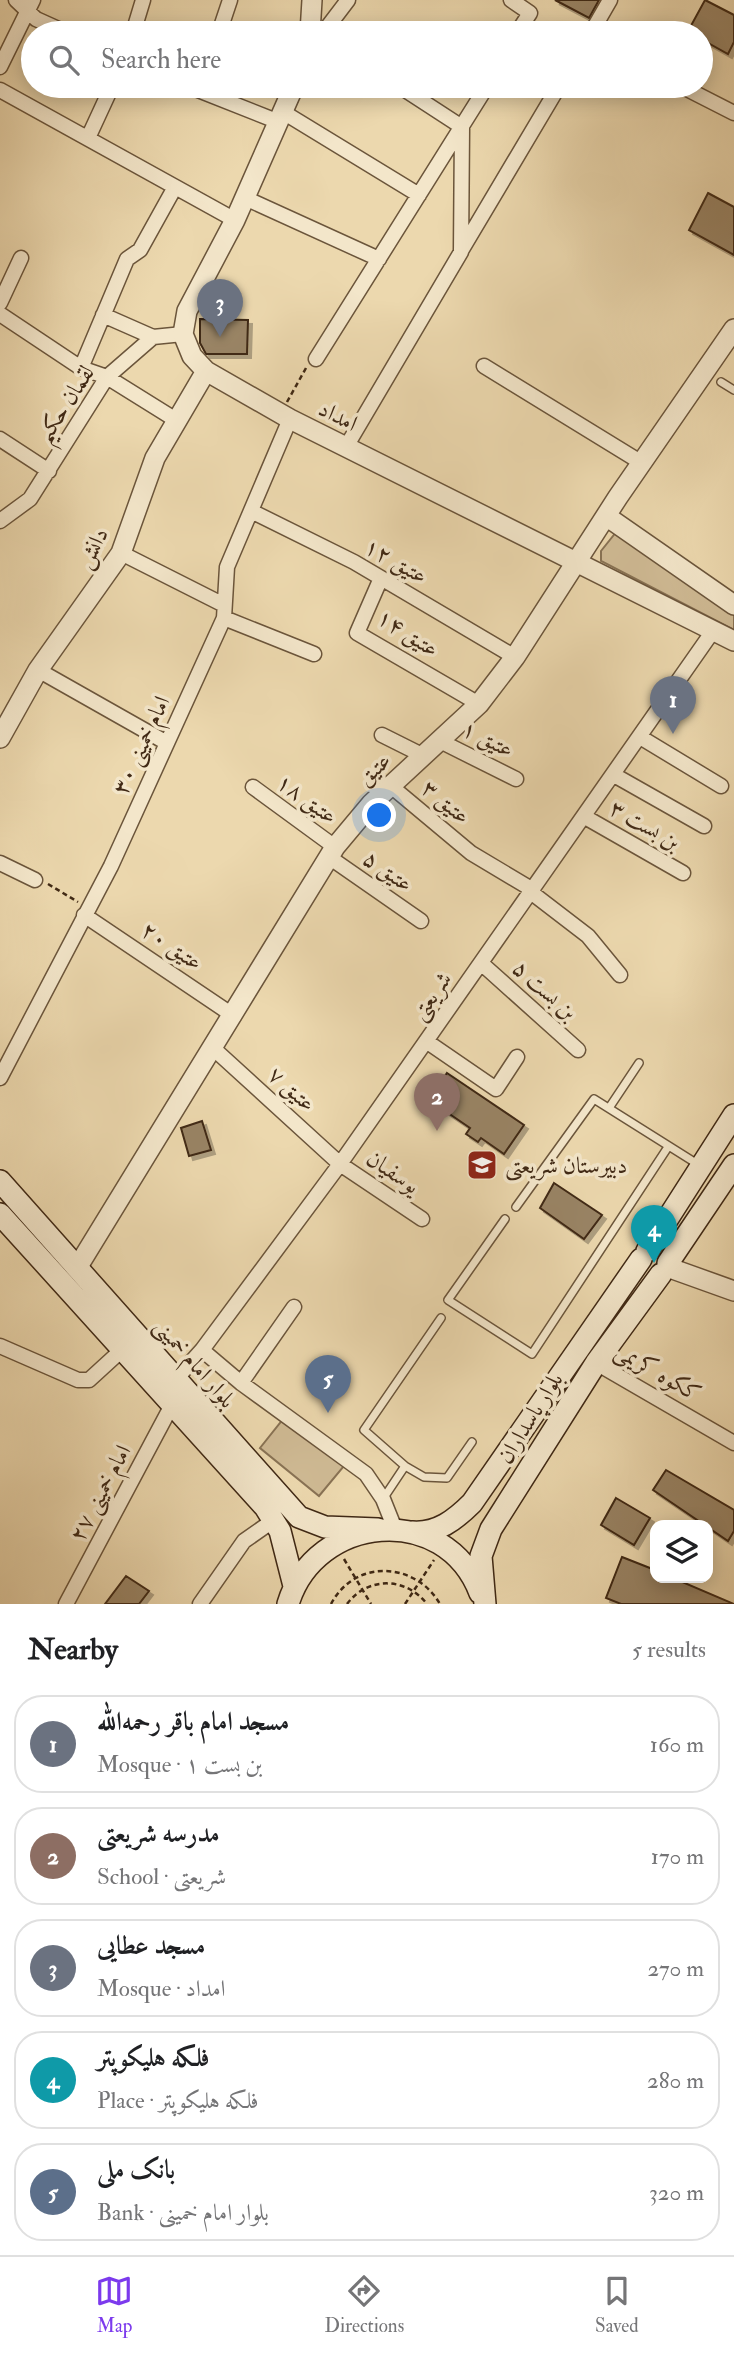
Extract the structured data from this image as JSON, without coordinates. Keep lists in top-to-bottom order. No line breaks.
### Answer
{"streets":{"main road":["بلوار امام خمینی","بلوار پاسداران"],"street":["لقمان حکیم","امداد","دانش","عتیق ۱۲","عتیق ۱۴","عتیق ۱","امام خمینی ۳۰","عتیق","عتیق ۱۸","عتیق ۳","بن بست ۳","عتیق ۵","عتیق ۲۰","بن بست ۵","شریعتی","عتیق ۷","یوسفیان","ککوه کریمی","امام خمینی ۲۷"]},"crossings":[["امداد","دانش"],["امداد","امام خمینی ۳۰"],["امداد","عتیق"],["امداد","شریعتی"],["عتیق ۱۲","عتیق ۱۴"],["عتیق ۱۲","امام خمینی ۳۰"],["عتیق ۱۲","عتیق"],["عتیق ۱۴","عتیق"],["عتیق ۱","عتیق"],["امام خمینی ۳۰","عتیق ۲۰"],["عتیق","عتیق ۱۸"],["عتیق","عتیق ۳"],["عتیق","عتیق ۵"],["عتیق","عتیق ۲۰"],["عتیق","عتیق ۷"],["عتیق","بلوار امام خمینی"],["عتیق ۱۸","عتیق ۵"],["عتیق ۳","شریعتی"],["بن بست ۳","شریعتی"],["بن بست ۵","شریعتی"],["شریعتی","عتیق ۷"],["شریعتی","یوسفیان"],["شریعتی","بلوار امام خمینی"],["عتیق ۷","یوسفیان"],["بلوار امام خمینی","بلوار پاسداران"],["بلوار امام خمینی","امام خمینی ۲۷"],["ککوه کریمی","بلوار پاسداران"]],"places":{"school or university":["دبیرستان شریعتی"]},"page":{"search":"Search here","pins":["3","1","2","4","5"],"heading":["Nearby","5 results"],"list":[{"mark":"1","name":"مسجد امام باقر رحمه‌الله","note":"Mosque · بن بست ۱","value":"160 m"},{"mark":"2","name":"مدرسه شریعتی","note":"School · شریعتی","value":"170 m"},{"mark":"3","name":"مسجد عطایی","note":"Mosque · امداد","value":"270 m"},{"mark":"4","name":"فلکه هلیکوپتر","note":"Place · فلکه هلیکوپتر","value":"280 m"},{"mark":"5","name":"بانک ملی","note":"Bank · بلوار امام خمینی","value":"320 m"}],"nav":["Map","Directions","Saved"]}}
